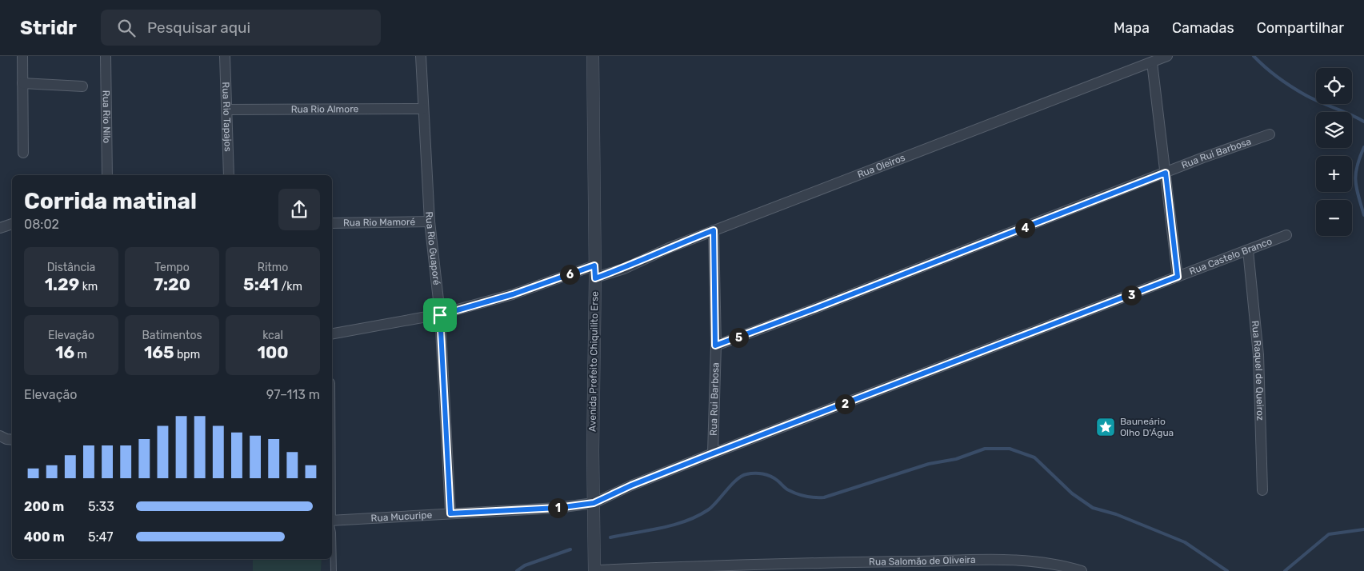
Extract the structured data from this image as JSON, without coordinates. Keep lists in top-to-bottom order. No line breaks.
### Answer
{"streets":{"street":["Rua Rio Almore","Rua Rio Nilo","Rua Rio Tapajos","Rua Rui Barbosa","Rua Oleiros","Rua Rio Mamoré","Rua Rio Guaporé","Rua Castelo Branco","Avenida Prefeito Chiquilito Erse","Rua Raquel de Queiroz","Rua Mucuripe","Rua Salomão de Oliveira"]},"crossings":[["Rua Rio Almore","Rua Rio Tapajos"],["Rua Rio Almore","Rua Rio Guaporé"],["Rua Rui Barbosa","Rua Oleiros"],["Rua Rui Barbosa","Rua Castelo Branco"],["Rua Oleiros","Rua Rio Guaporé"],["Rua Oleiros","Avenida Prefeito Chiquilito Erse"],["Rua Rio Mamoré","Rua Rio Guaporé"],["Rua Rio Guaporé","Rua Mucuripe"],["Rua Castelo Branco","Avenida Prefeito Chiquilito Erse"],["Rua Castelo Branco","Rua Raquel de Queiroz"],["Rua Castelo Branco","Rua Mucuripe"],["Avenida Prefeito Chiquilito Erse","Rua Mucuripe"],["Avenida Prefeito Chiquilito Erse","Rua Salomão de Oliveira"]],"places":{"place":["Bauneário Olho D'Água"]},"page":{"header":"Stridr","search":"Pesquisar aqui","nav":["Mapa","Camadas","Compartilhar"],"map_buttons":["+","−"],"heading":["Corrida matinal","08:02"],"pins":["4","6","3","5","2","1"],"stats":[["Distância","1.29 km"],["Tempo","7:20"],["Ritmo","5:41 /km"],["Elevação","16 m"],["Batimentos","165 bpm"],["kcal","100"]],"chart":["Elevação","97–113 m"],"list":[{"name":"200 m","note":"5:33"},{"name":"400 m","note":"5:47"}]}}
